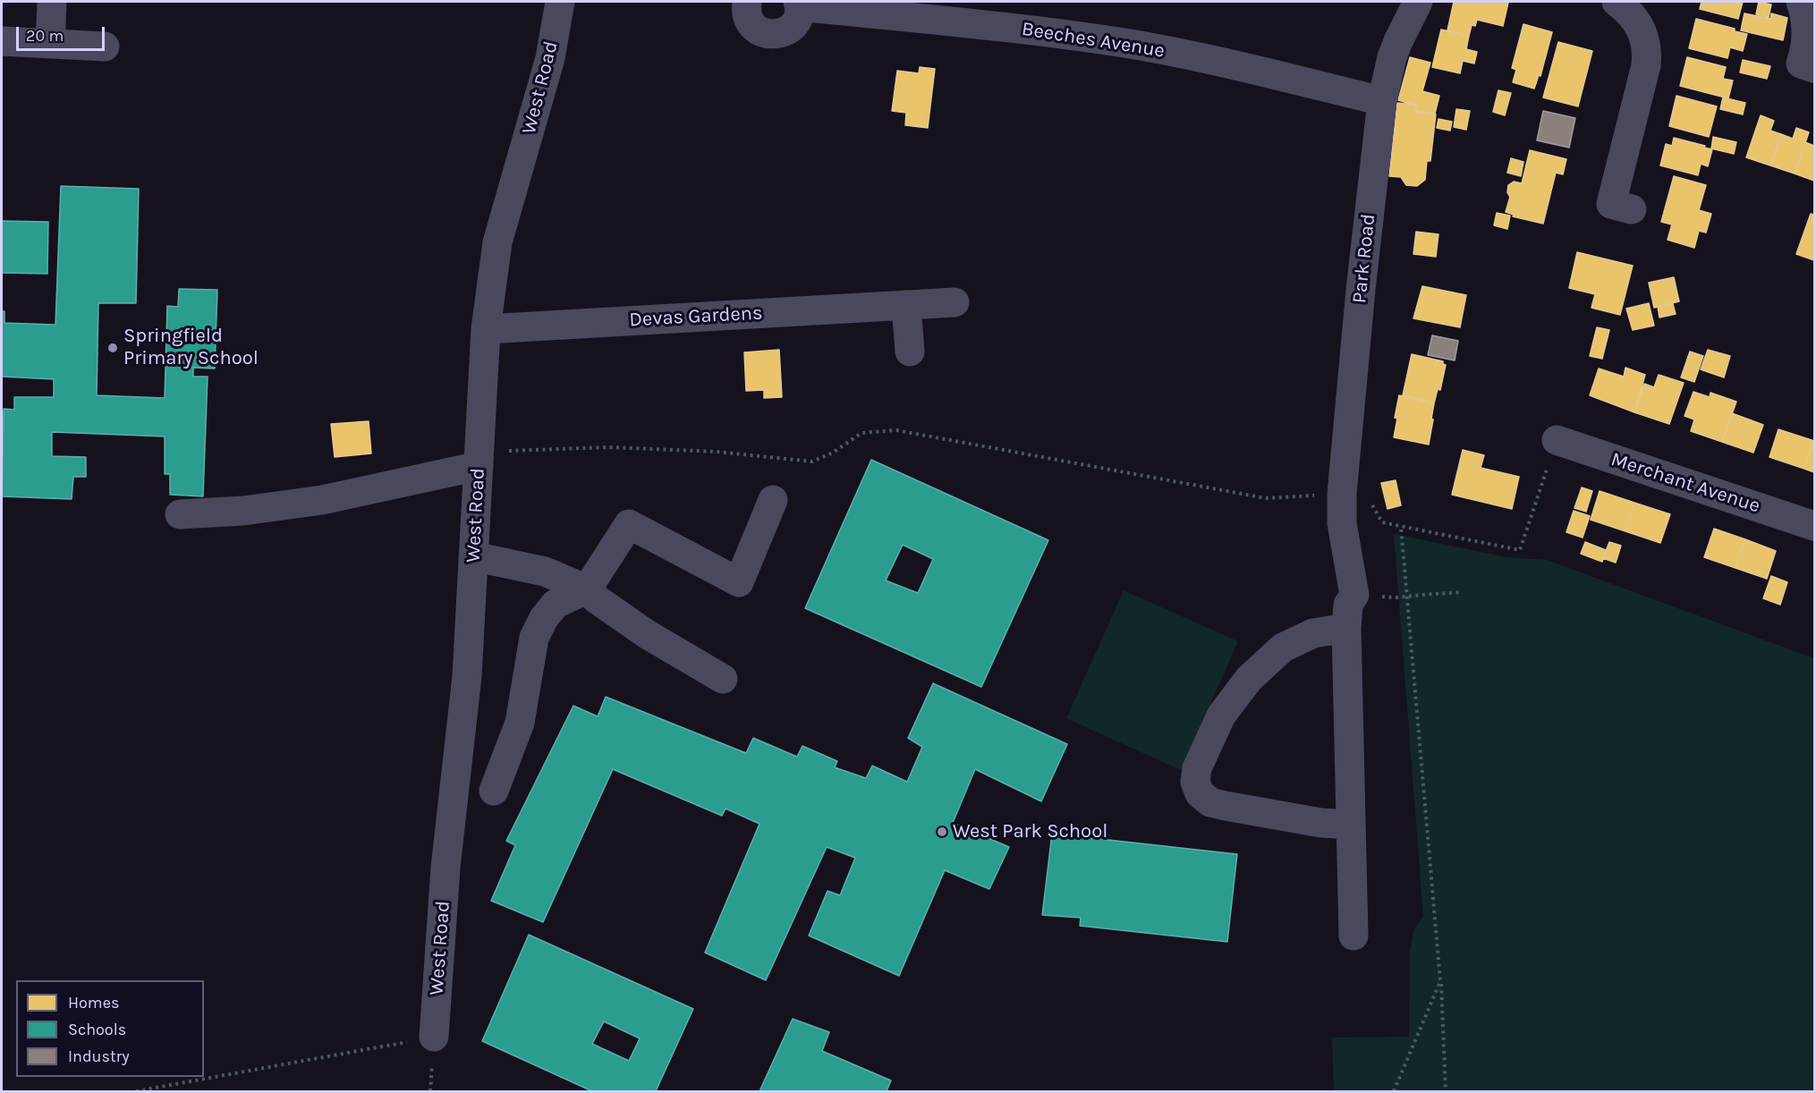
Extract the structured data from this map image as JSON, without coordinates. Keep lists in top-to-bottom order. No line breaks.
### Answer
{"streets":{"street":["Beeches Avenue","West Road","Park Road","Devas Gardens","Merchant Avenue"]},"crossings":[["Beeches Avenue","Park Road"],["West Road","Devas Gardens"]],"places":["Springfield Primary School","West Park School"],"legend":["Homes","Schools","Industry"],"scale_bar":"20 m"}
